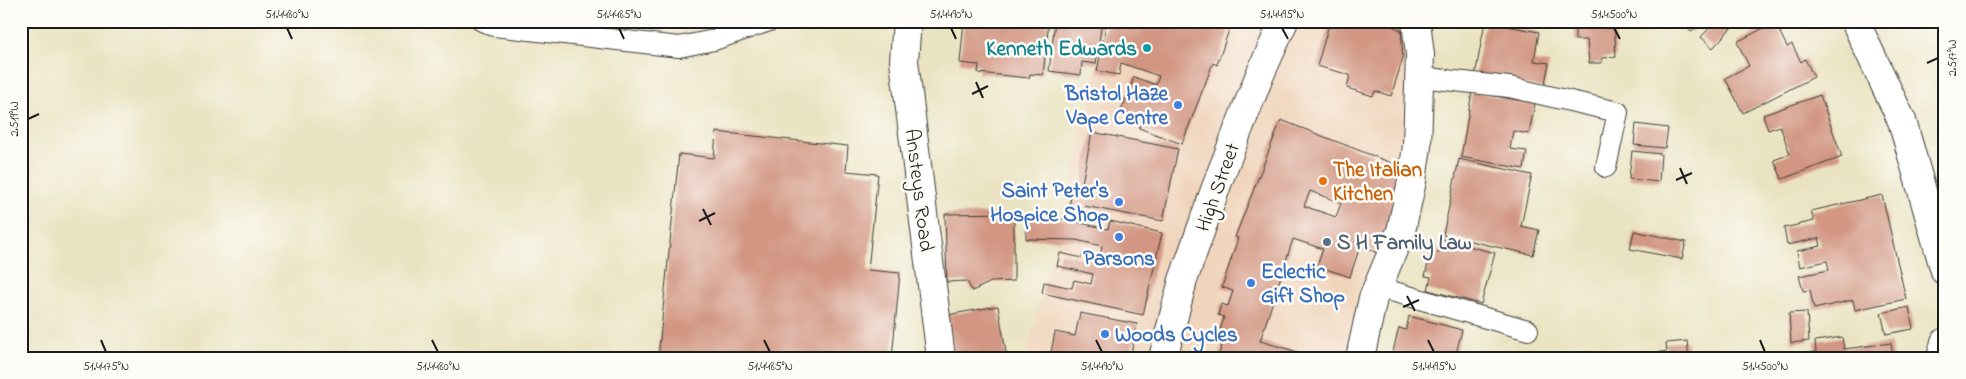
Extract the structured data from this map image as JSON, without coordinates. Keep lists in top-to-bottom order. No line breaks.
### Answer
{"streets":{"street":["High Street","Ansteys Road"]},"places":["Kenneth Edwards","Bristol Haze Vape Centre","The Italian Kitchen","Saint Peter's Hospice Shop","Parsons","S H Family Law","Eclectic Gift Shop","Woods Cycles"],"coordinates":["51.4480°N","51.4485°N","51.4490°N","51.4495°N","51.4500°N","2.517°W","2.519°W","51.4475°N"]}
